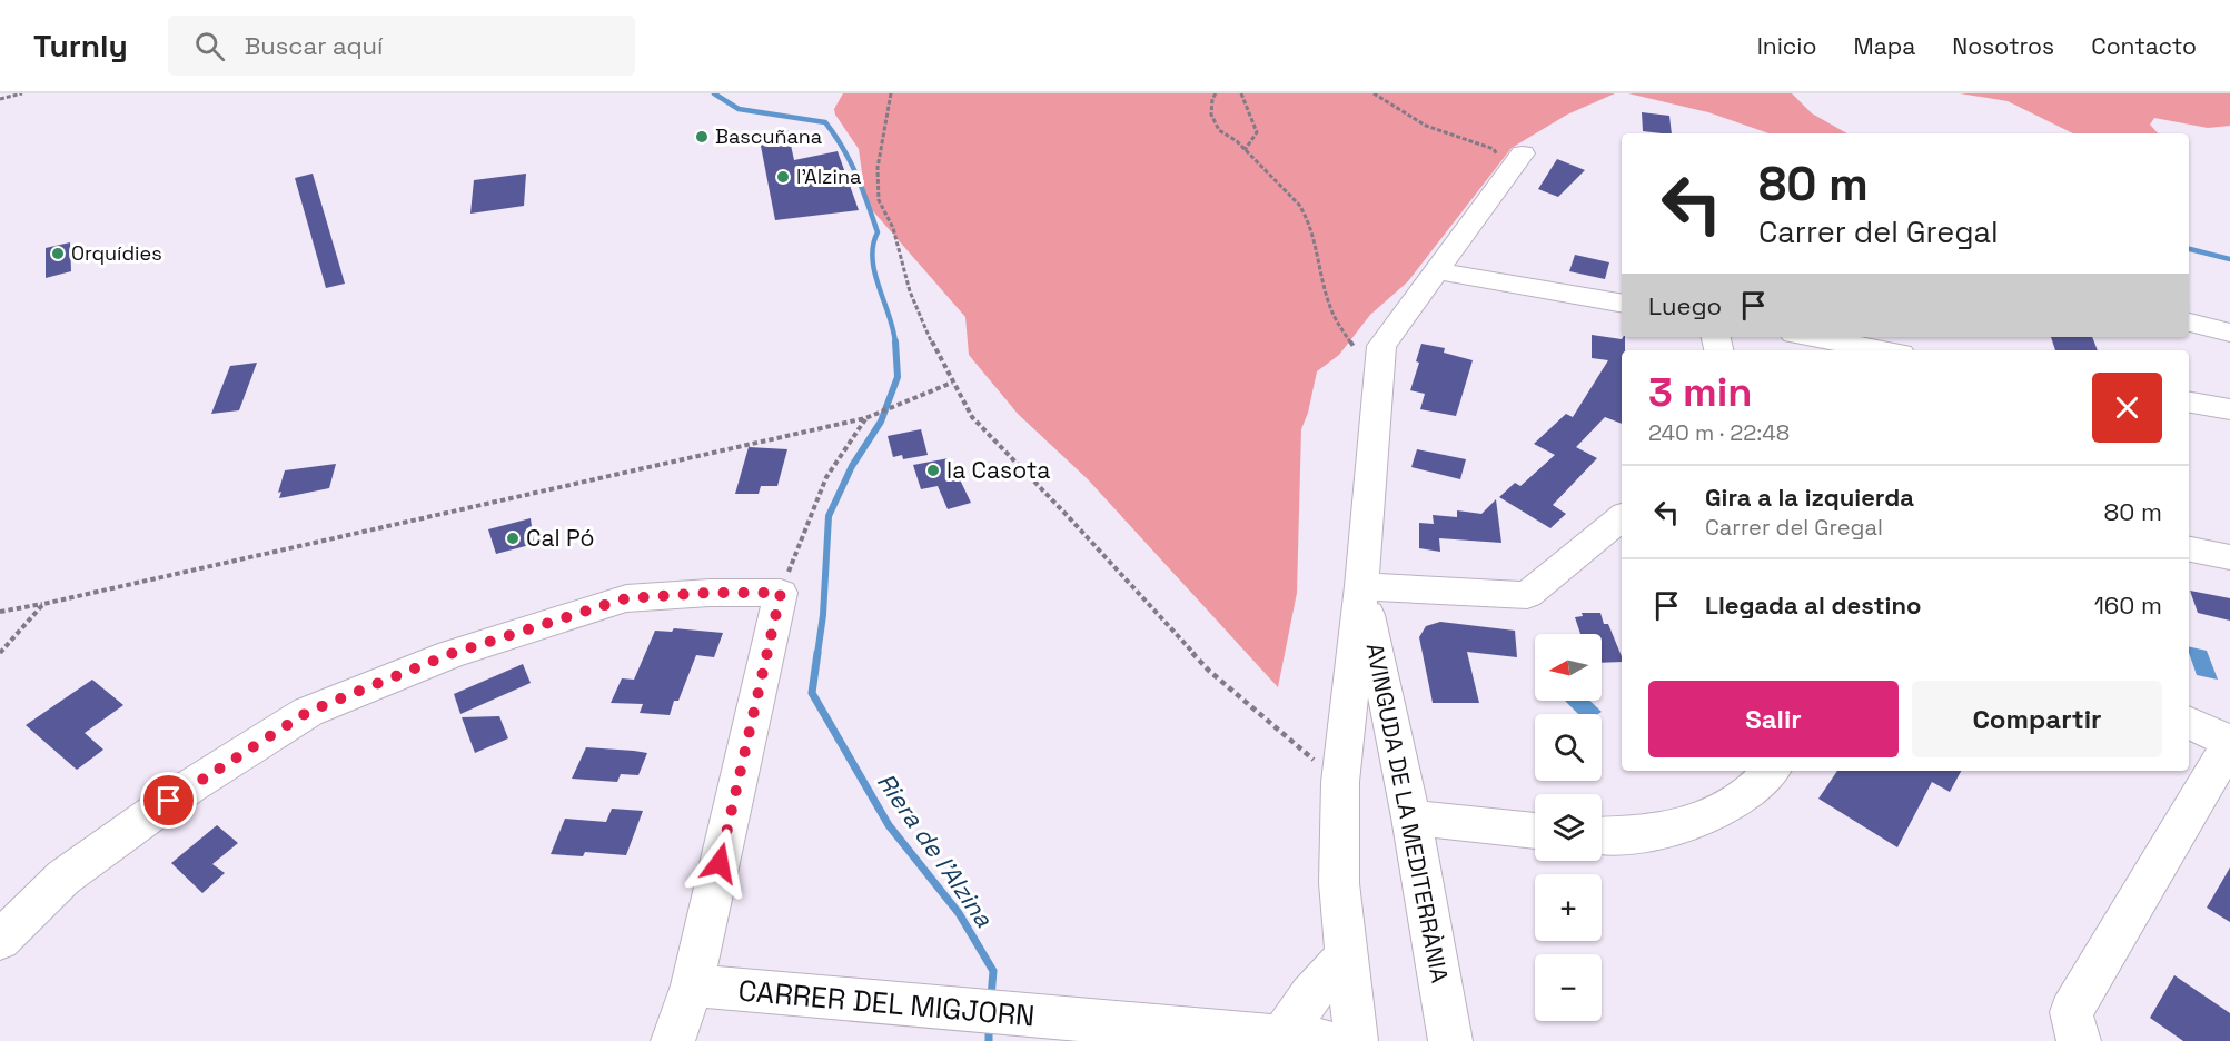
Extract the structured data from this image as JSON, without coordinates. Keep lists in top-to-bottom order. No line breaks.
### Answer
{"streets":{"street":["AVINGUDA DE LA MEDITERRÀNIA","CARRER DEL MIGJORN"]},"water":["Riera de l'Alzina"],"places":["Bascuñana","l'Alzina","Orquídies","la Casota","Cal Pó"],"north":"left","page":{"header":"Turnly","search":"Buscar aquí","nav":["Inicio","Mapa","Nosotros","Contacto"],"turn":["80 m","Carrer del Gregal"],"then":"Luego","heading":["3 min","240 m · 22:48"],"list":[{"name":"Gira a la izquierda","note":"Carrer del Gregal","value":"80 m"},{"name":"Llegada al destino","value":"160 m"}],"map_buttons":["+","−"],"buttons":["Salir","Compartir"]}}
